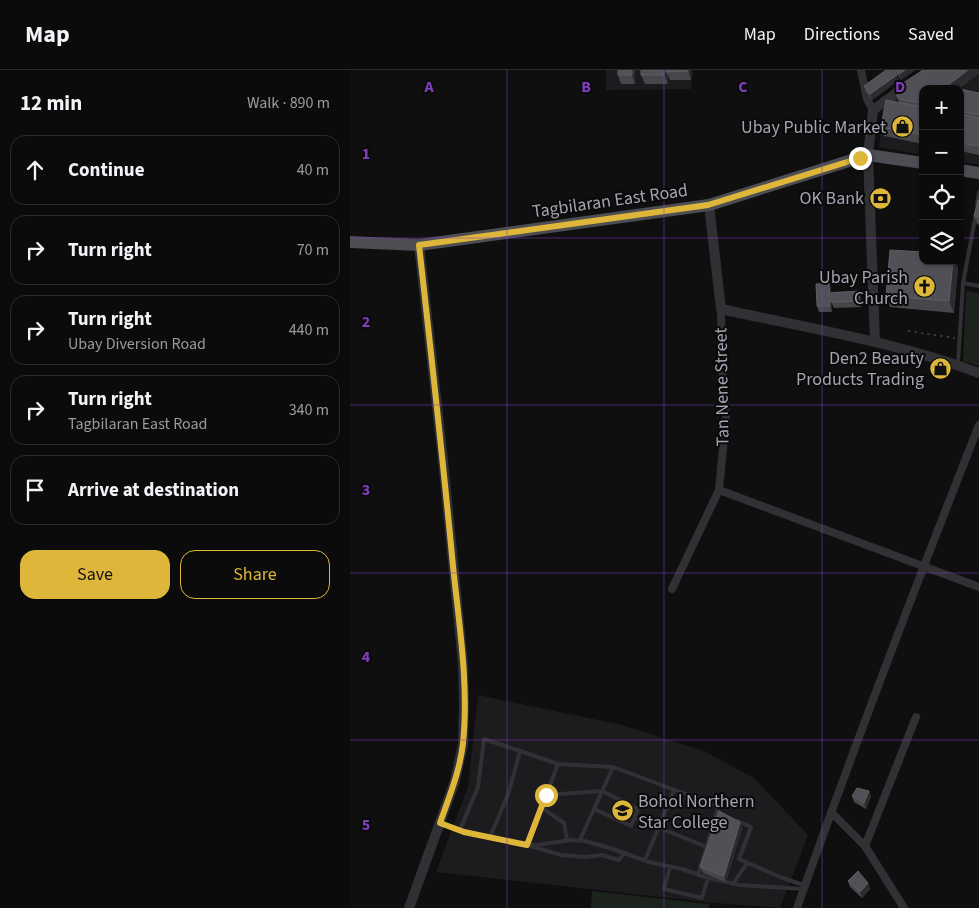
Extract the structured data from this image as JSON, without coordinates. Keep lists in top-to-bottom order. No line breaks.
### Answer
{"streets":{"main road":["Tagbilaran East Road"],"street":["Tan Nene Street"]},"crossings":[["Tagbilaran East Road","Tan Nene Street"]],"places":{"shop":["Ubay Public Market","Den2 Beauty Products Trading"],"bank":["OK Bank"],"church":["Ubay Parish Church"],"school or university":["Bohol Northern Star College"]},"page":{"header":"Map","nav":["Map","Directions","Saved"],"heading":["12 min","Walk · 890 m"],"map_buttons":["+","−"],"list":[["Continue","40 m"],["Turn right","70 m"],["Turn right","Ubay Diversion Road","440 m"],["Turn right","Tagbilaran East Road","340 m"],"Arrive at destination"],"buttons":["Save","Share"]},"grid":{"columns":["A","B","C","D"],"rows":["1","2","3","4","5"]}}
